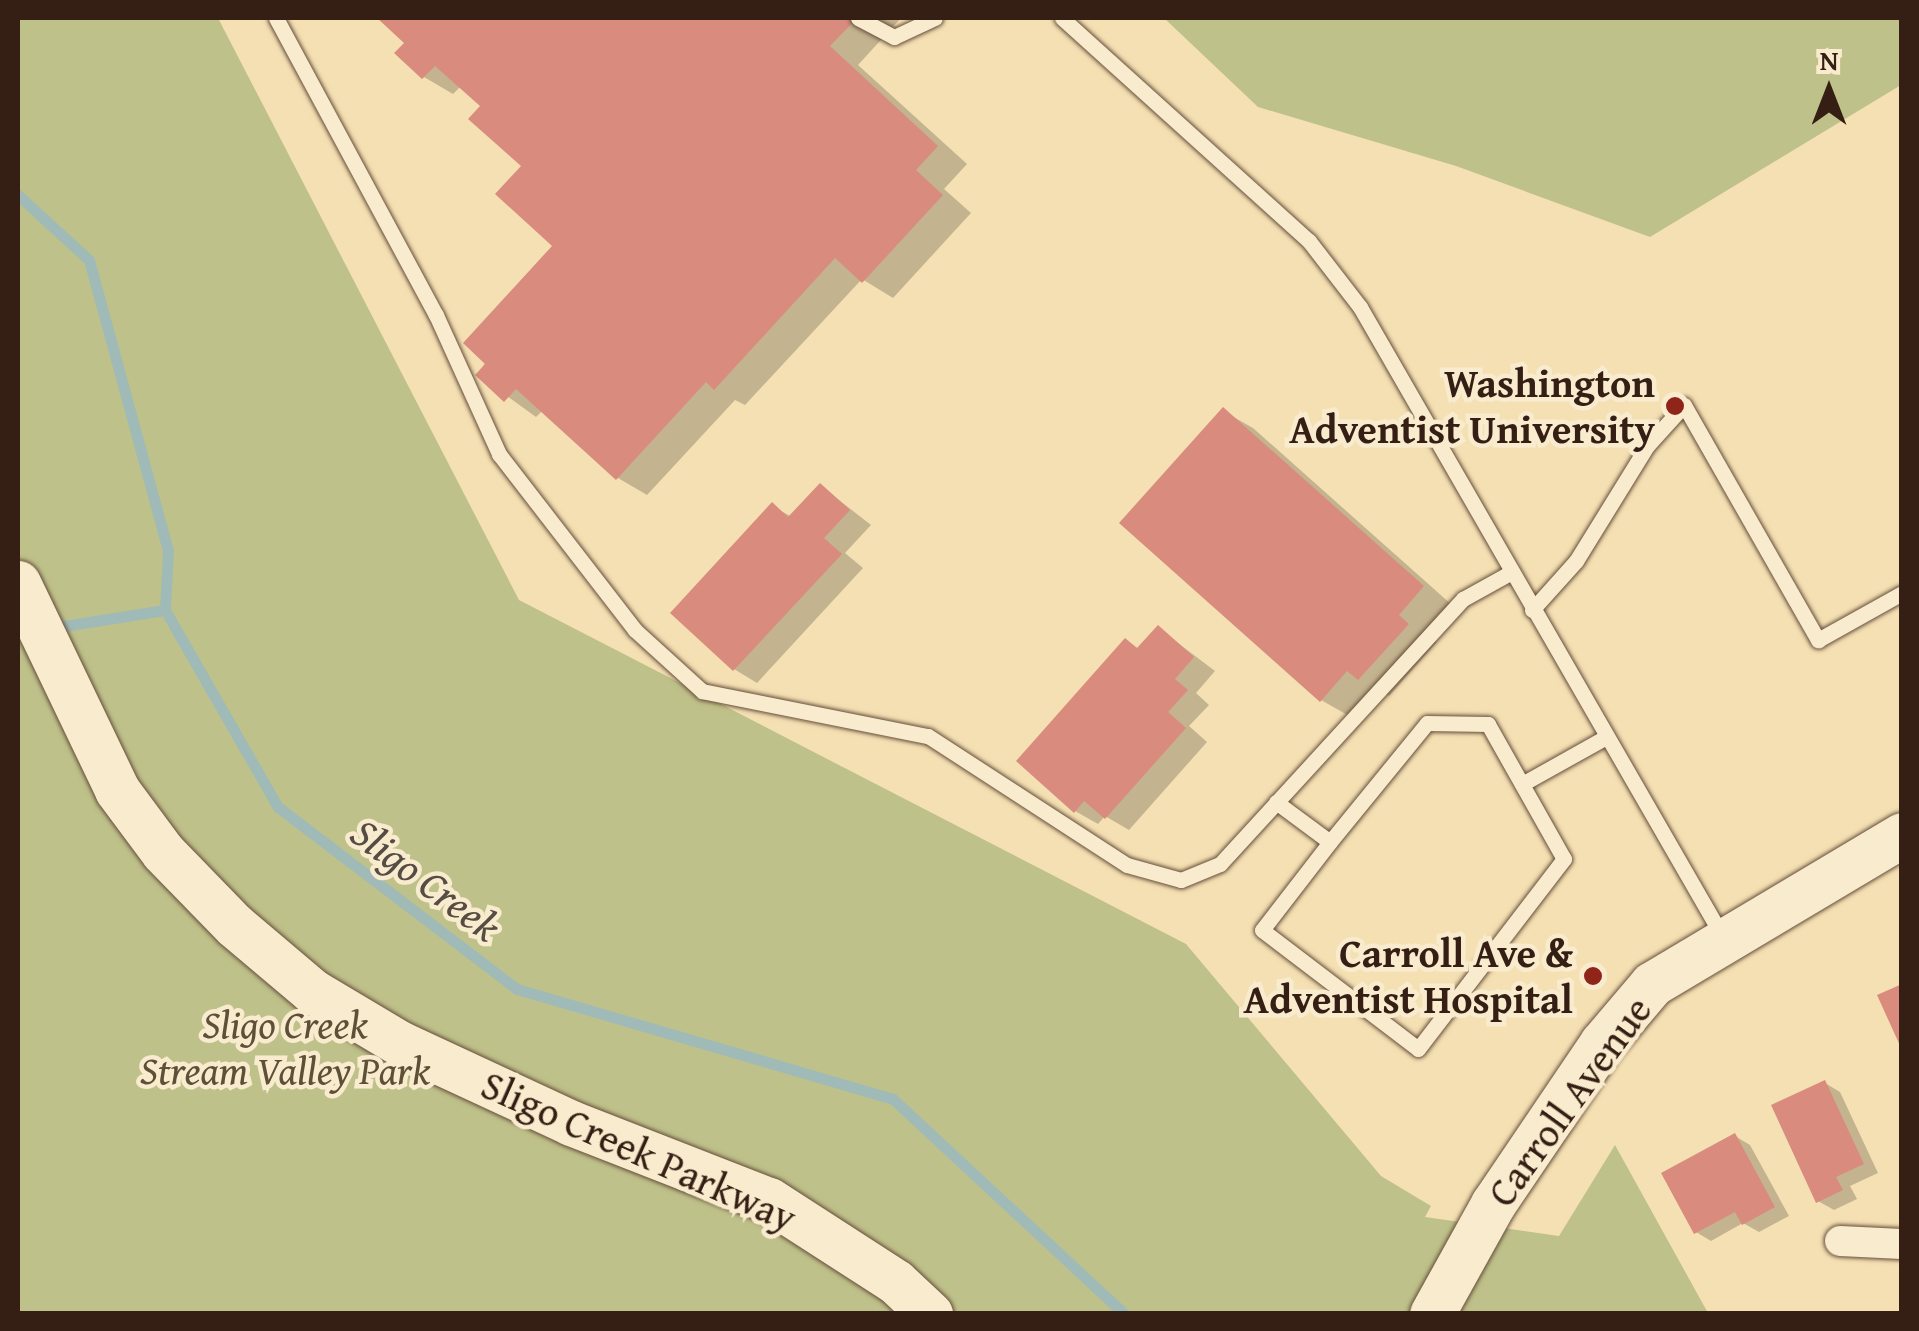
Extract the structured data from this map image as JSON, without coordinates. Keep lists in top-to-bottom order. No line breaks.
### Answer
{"streets":{"street":["Carroll Avenue","Sligo Creek Parkway"]},"water":["Sligo Creek"],"parks":["Sligo Creek Stream Valley Park"],"places":["Washington Adventist University","Carroll Ave & Adventist Hospital"],"north":"top"}
